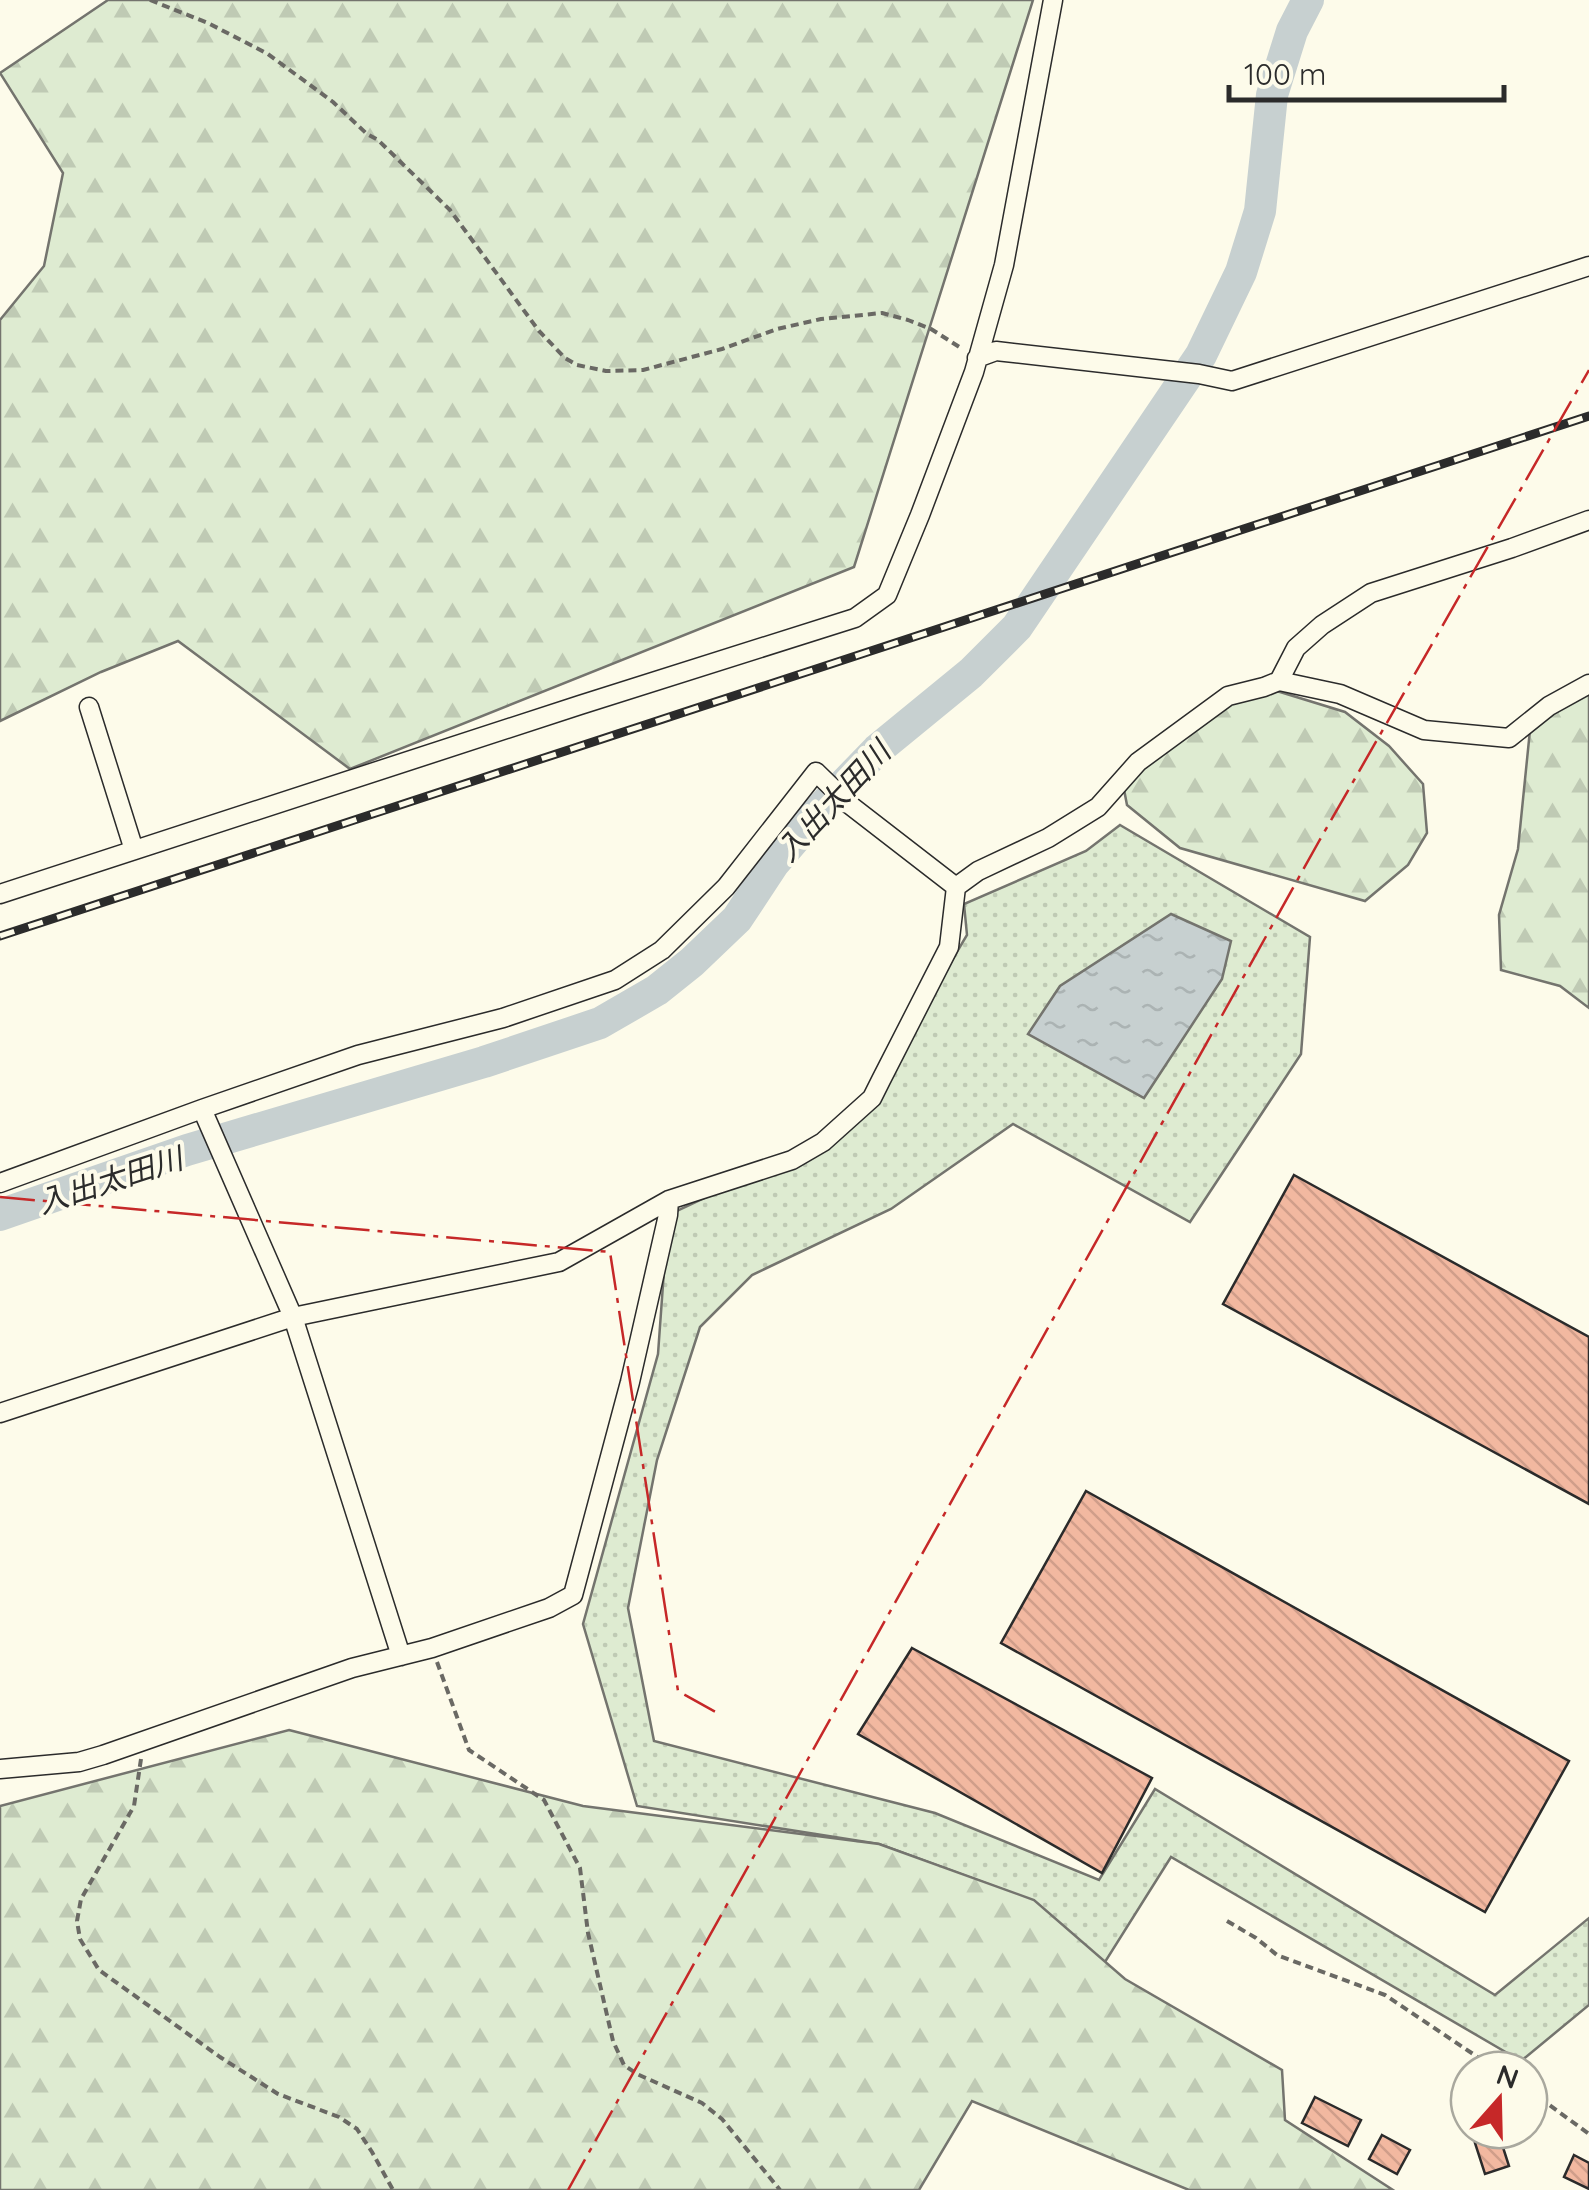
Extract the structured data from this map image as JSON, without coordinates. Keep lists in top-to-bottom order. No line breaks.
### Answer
{"water":["入出太田川"],"scale_bar":"100 m","north":"top"}
